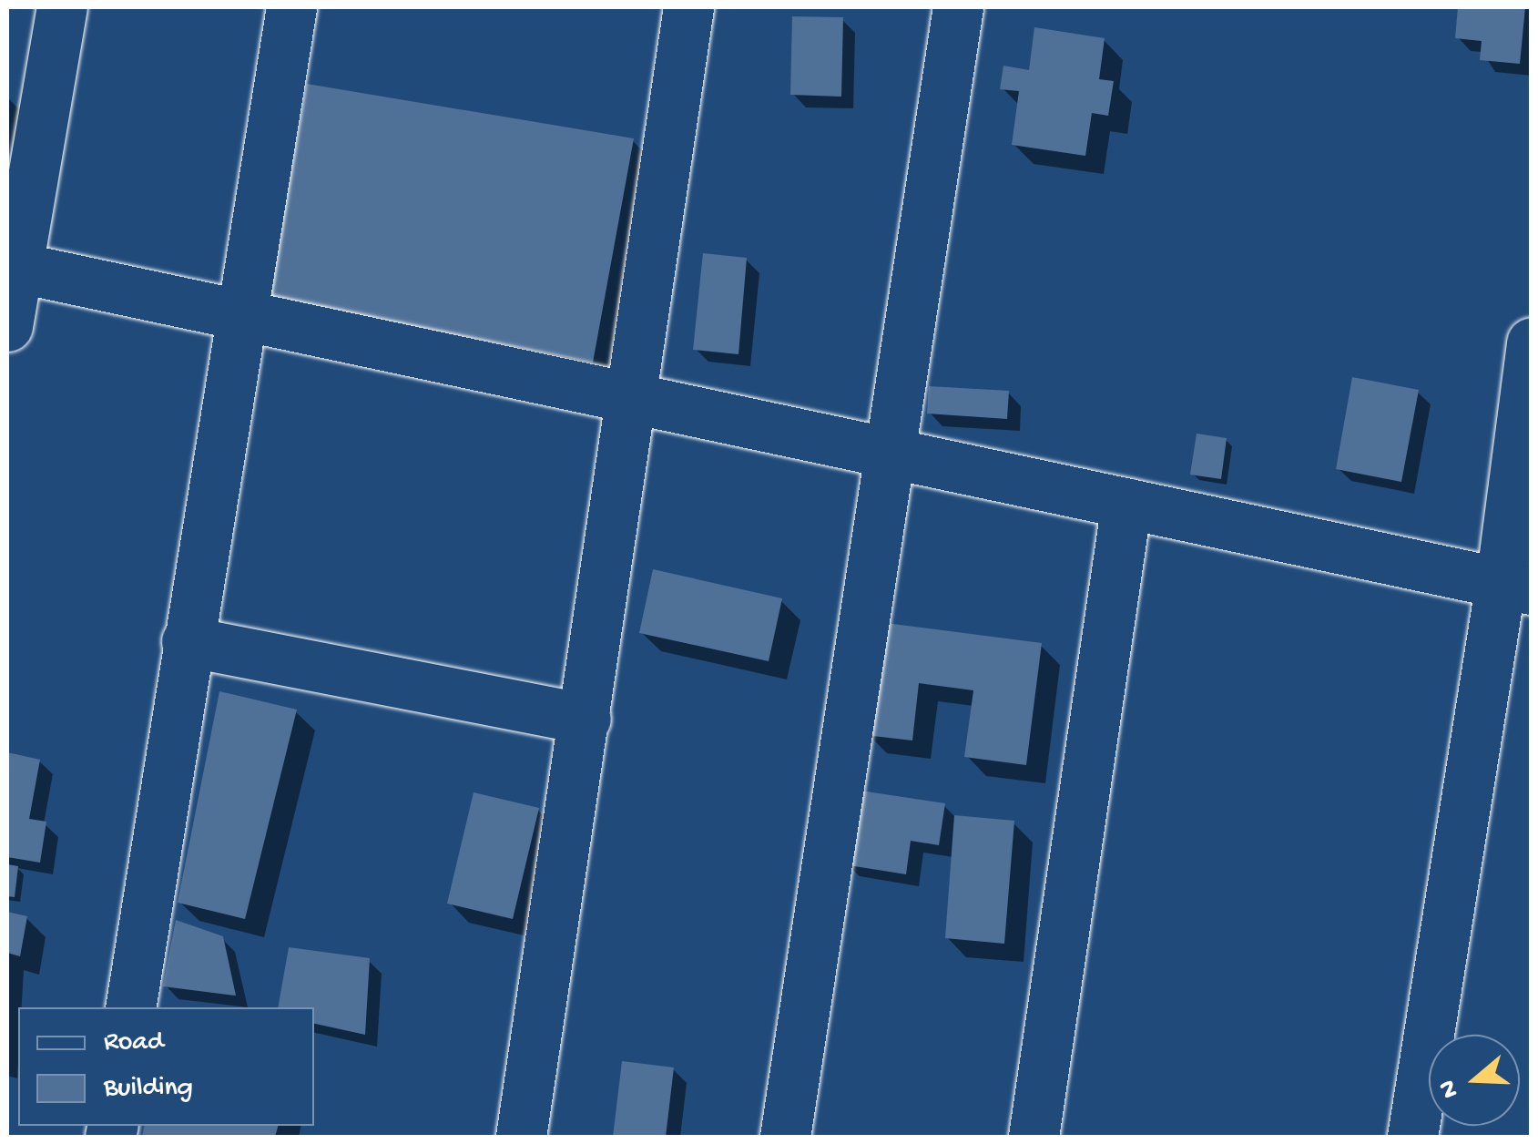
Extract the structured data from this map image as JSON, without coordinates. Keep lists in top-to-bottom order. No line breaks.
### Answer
{"legend":["Road","Building"],"north":"left"}
